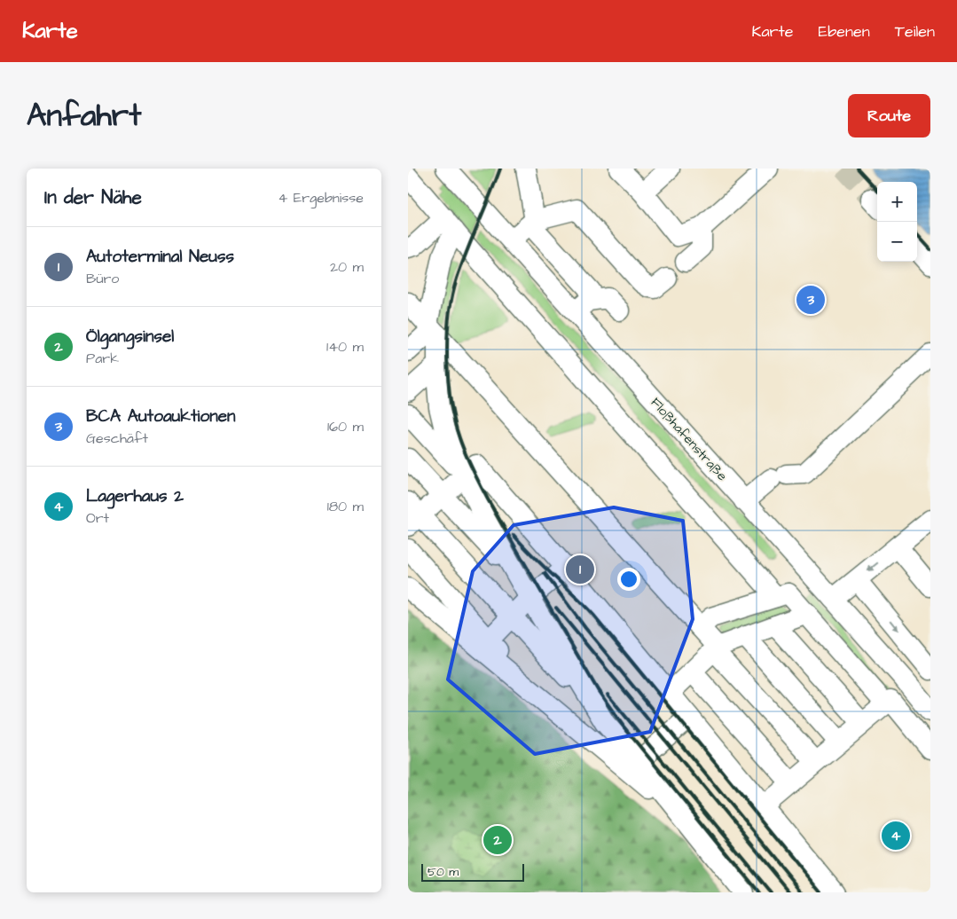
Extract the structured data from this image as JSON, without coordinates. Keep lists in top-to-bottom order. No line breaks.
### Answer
{"streets":{"street":["Floßhafenstraße"]},"scale_bar":"50 m","page":{"header":"Karte","nav":["Karte","Ebenen","Teilen"],"title":"Anfahrt","buttons":"Route","heading":["In der Nähe","4 Ergebnisse"],"map_buttons":["+","−"],"list":[{"mark":"1","name":"Autoterminal Neuss","note":"Büro","value":"20 m"},{"mark":"2","name":"Ölgangsinsel","note":"Park","value":"140 m"},{"mark":"3","name":"BCA Autoauktionen","note":"Geschäft","value":"160 m"},{"mark":"4","name":"Lagerhaus 2","note":"Ort","value":"180 m"}],"pins":["3","1","4","2"],"scale":"50 m"}}
